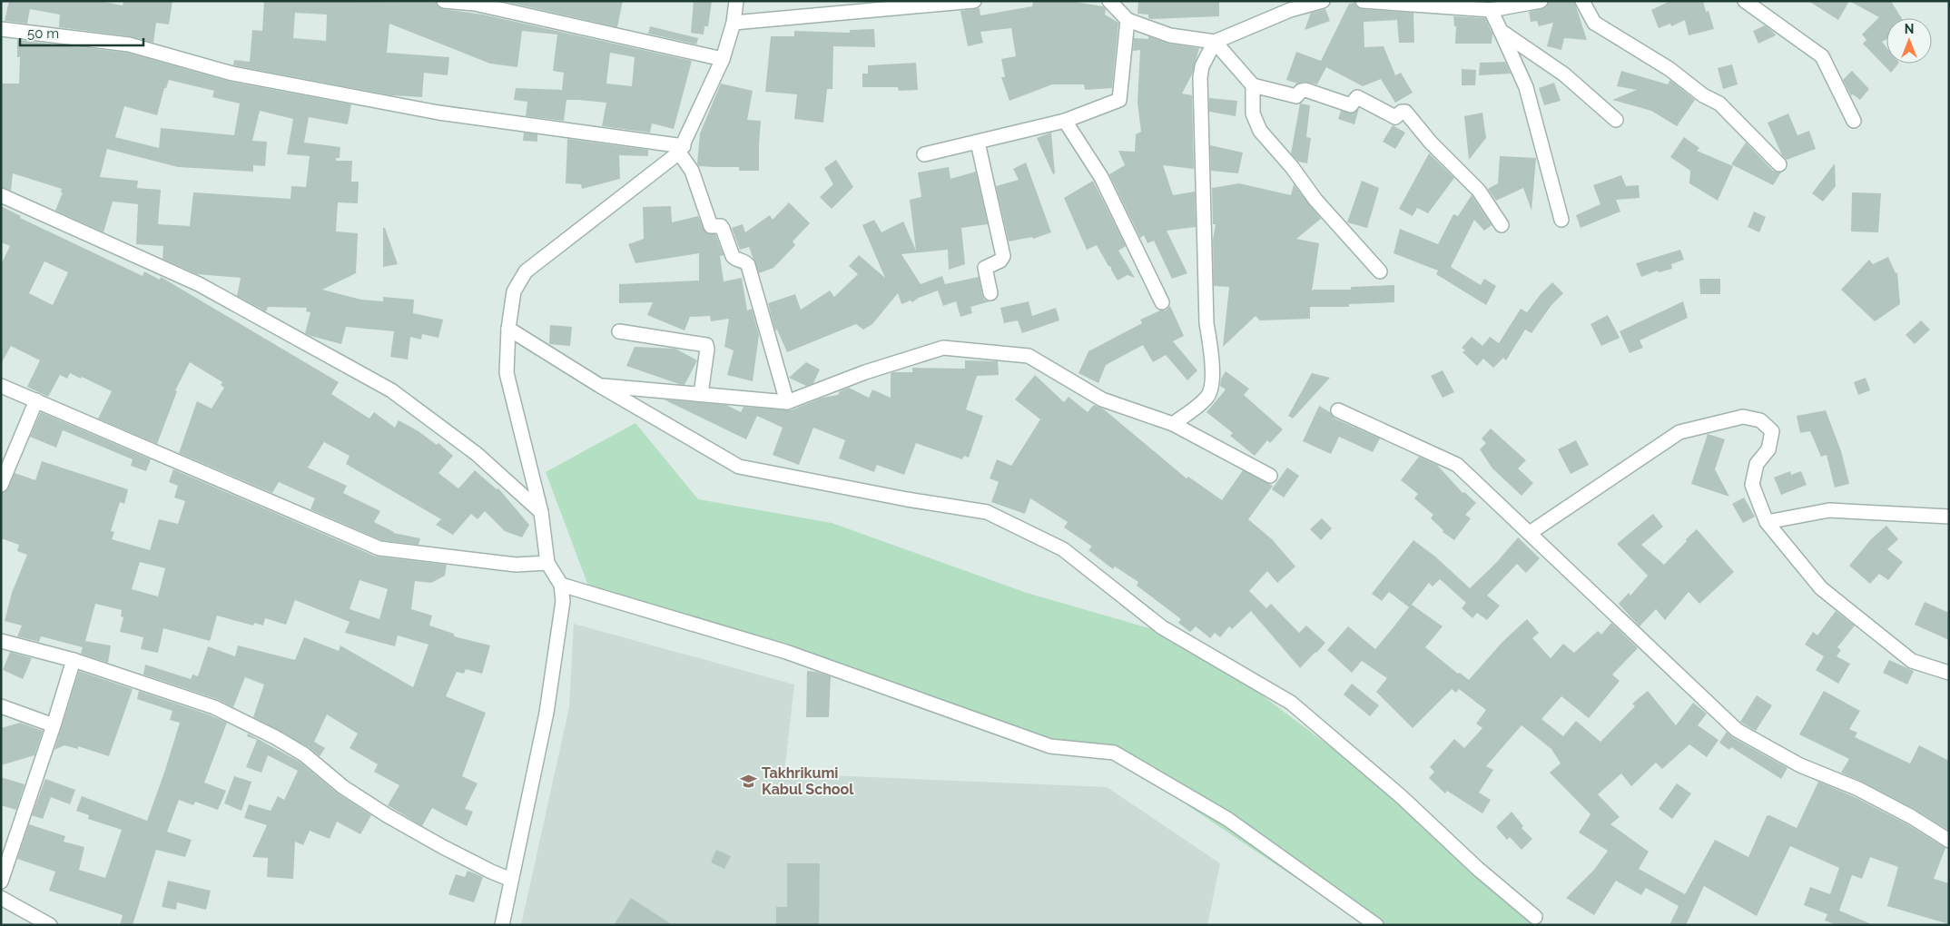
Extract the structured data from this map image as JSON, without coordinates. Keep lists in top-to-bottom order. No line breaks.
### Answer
{"places":{"school or university":["Takhrikumi Kabul School"]},"scale_bar":"50 m","north":"top"}
